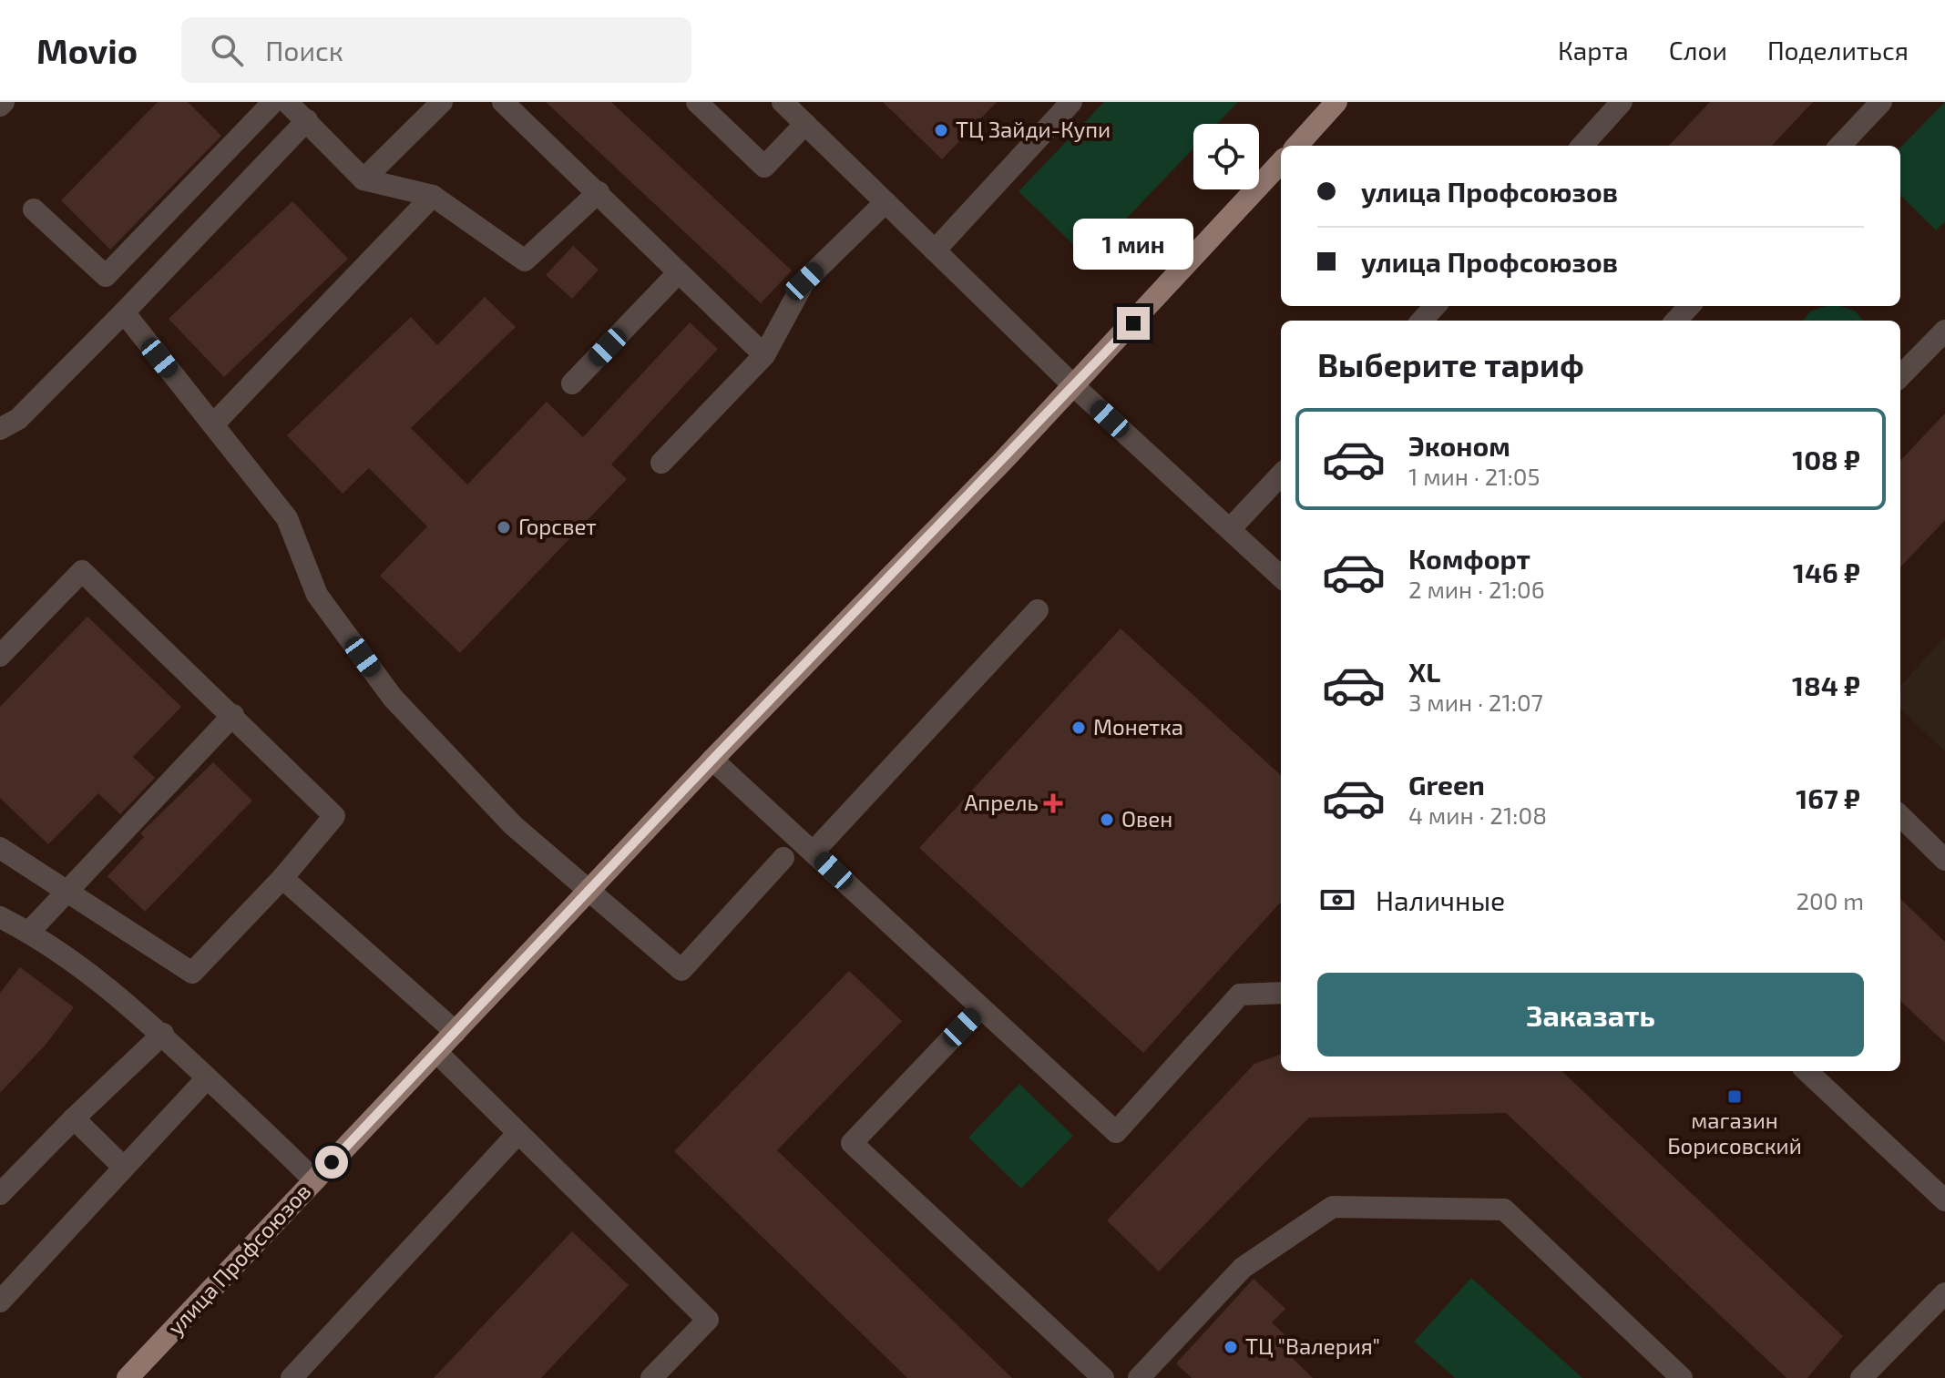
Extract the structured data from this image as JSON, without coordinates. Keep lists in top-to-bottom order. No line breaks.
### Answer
{"streets":{"main road":["улица Профсоюзов"]},"places":{"other":["ТЦ Зайди-Купи","Горсвет","Монетка","Овен","ТЦ \"Валерия\""],"health":["Апрель"],"transit":["магазин Борисовский"]},"page":{"header":"Movio","search":"Поиск","nav":["Карта","Слои","Поделиться"],"banner":["улица Профсоюзов","улица Профсоюзов"],"bubble":"1 мин","heading":"Выберите тариф","list":[{"name":"Эконом","note":"1 мин · 21:05","value":"108 ₽"},{"name":"Комфорт","note":"2 мин · 21:06","value":"146 ₽"},{"name":"XL","note":"3 мин · 21:07","value":"184 ₽"},{"name":"Green","note":"4 мин · 21:08","value":"167 ₽"}],"pay":["Наличные","200 m"],"buttons":"Заказать"}}
